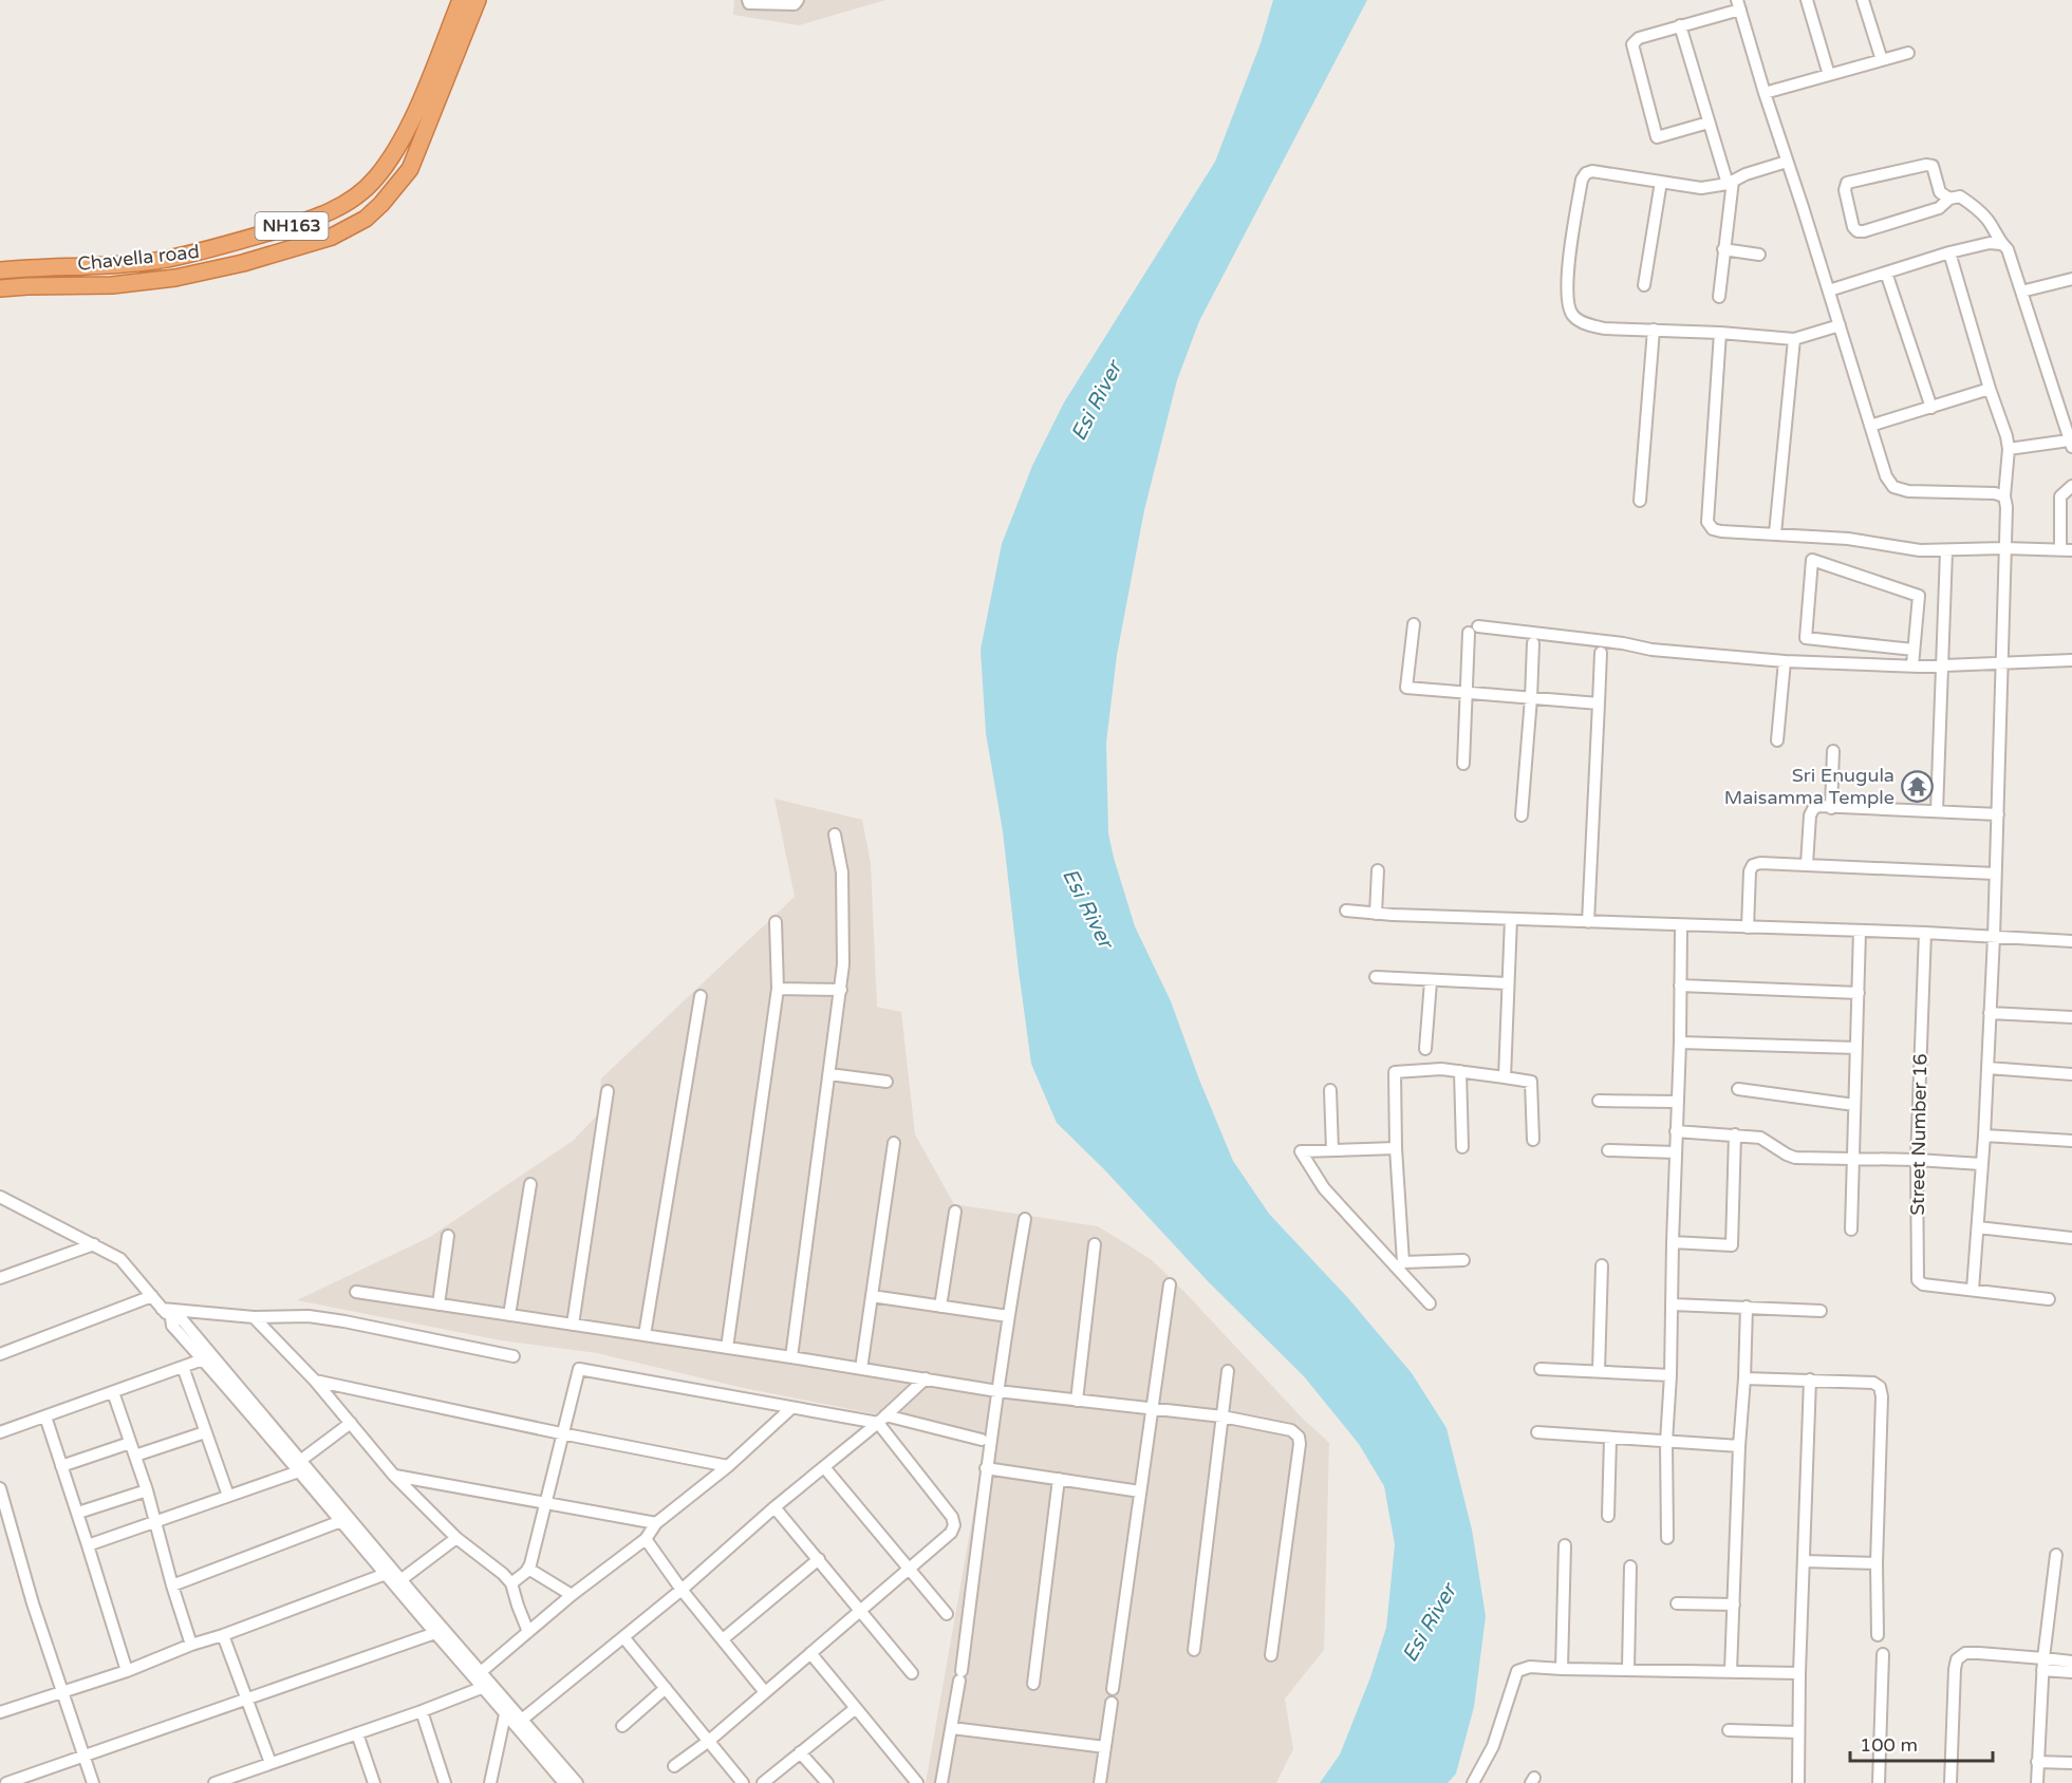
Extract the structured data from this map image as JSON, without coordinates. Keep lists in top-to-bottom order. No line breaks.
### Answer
{"streets":{"highway":["NH163","Chavella road"],"street":["Street Number 16"]},"water":["Esi River"],"places":{"temple":["Sri Enugula Maisamma Temple"]},"scale_bar":"100 m"}
